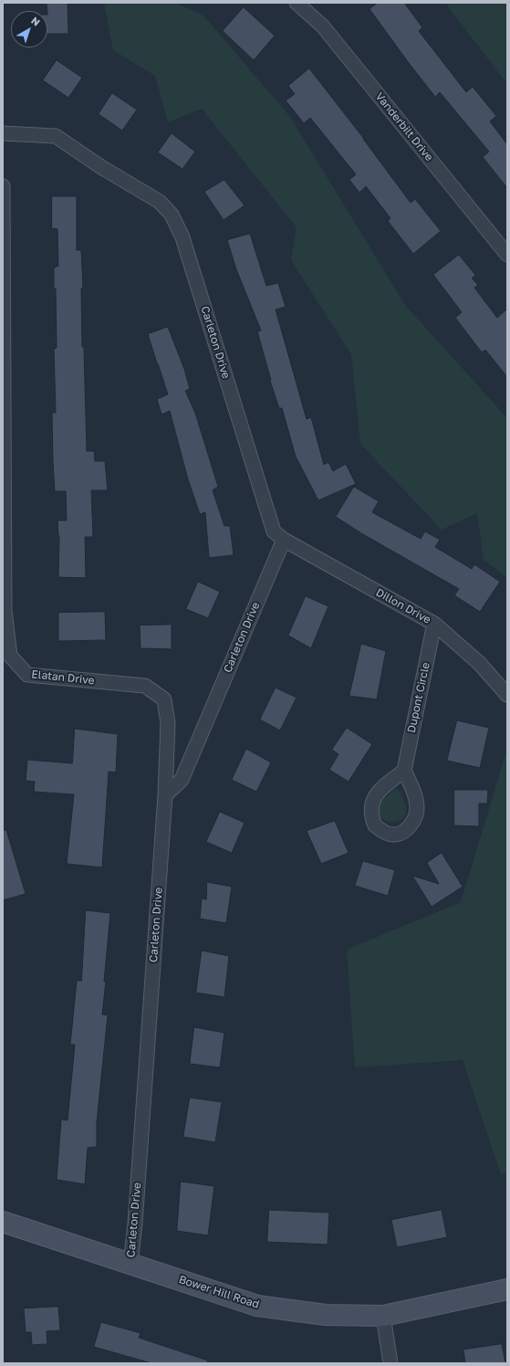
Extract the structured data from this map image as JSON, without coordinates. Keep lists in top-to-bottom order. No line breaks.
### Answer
{"streets":{"main road":["Bower Hill Road"],"street":["Vanderbilt Drive","Carleton Drive","Dillon Drive","Elatan Drive","Dupont Circle"]},"crossings":[["Carleton Drive","Dillon Drive"],["Carleton Drive","Elatan Drive"],["Carleton Drive","Bower Hill Road"],["Dillon Drive","Dupont Circle"]],"north":"top right"}
